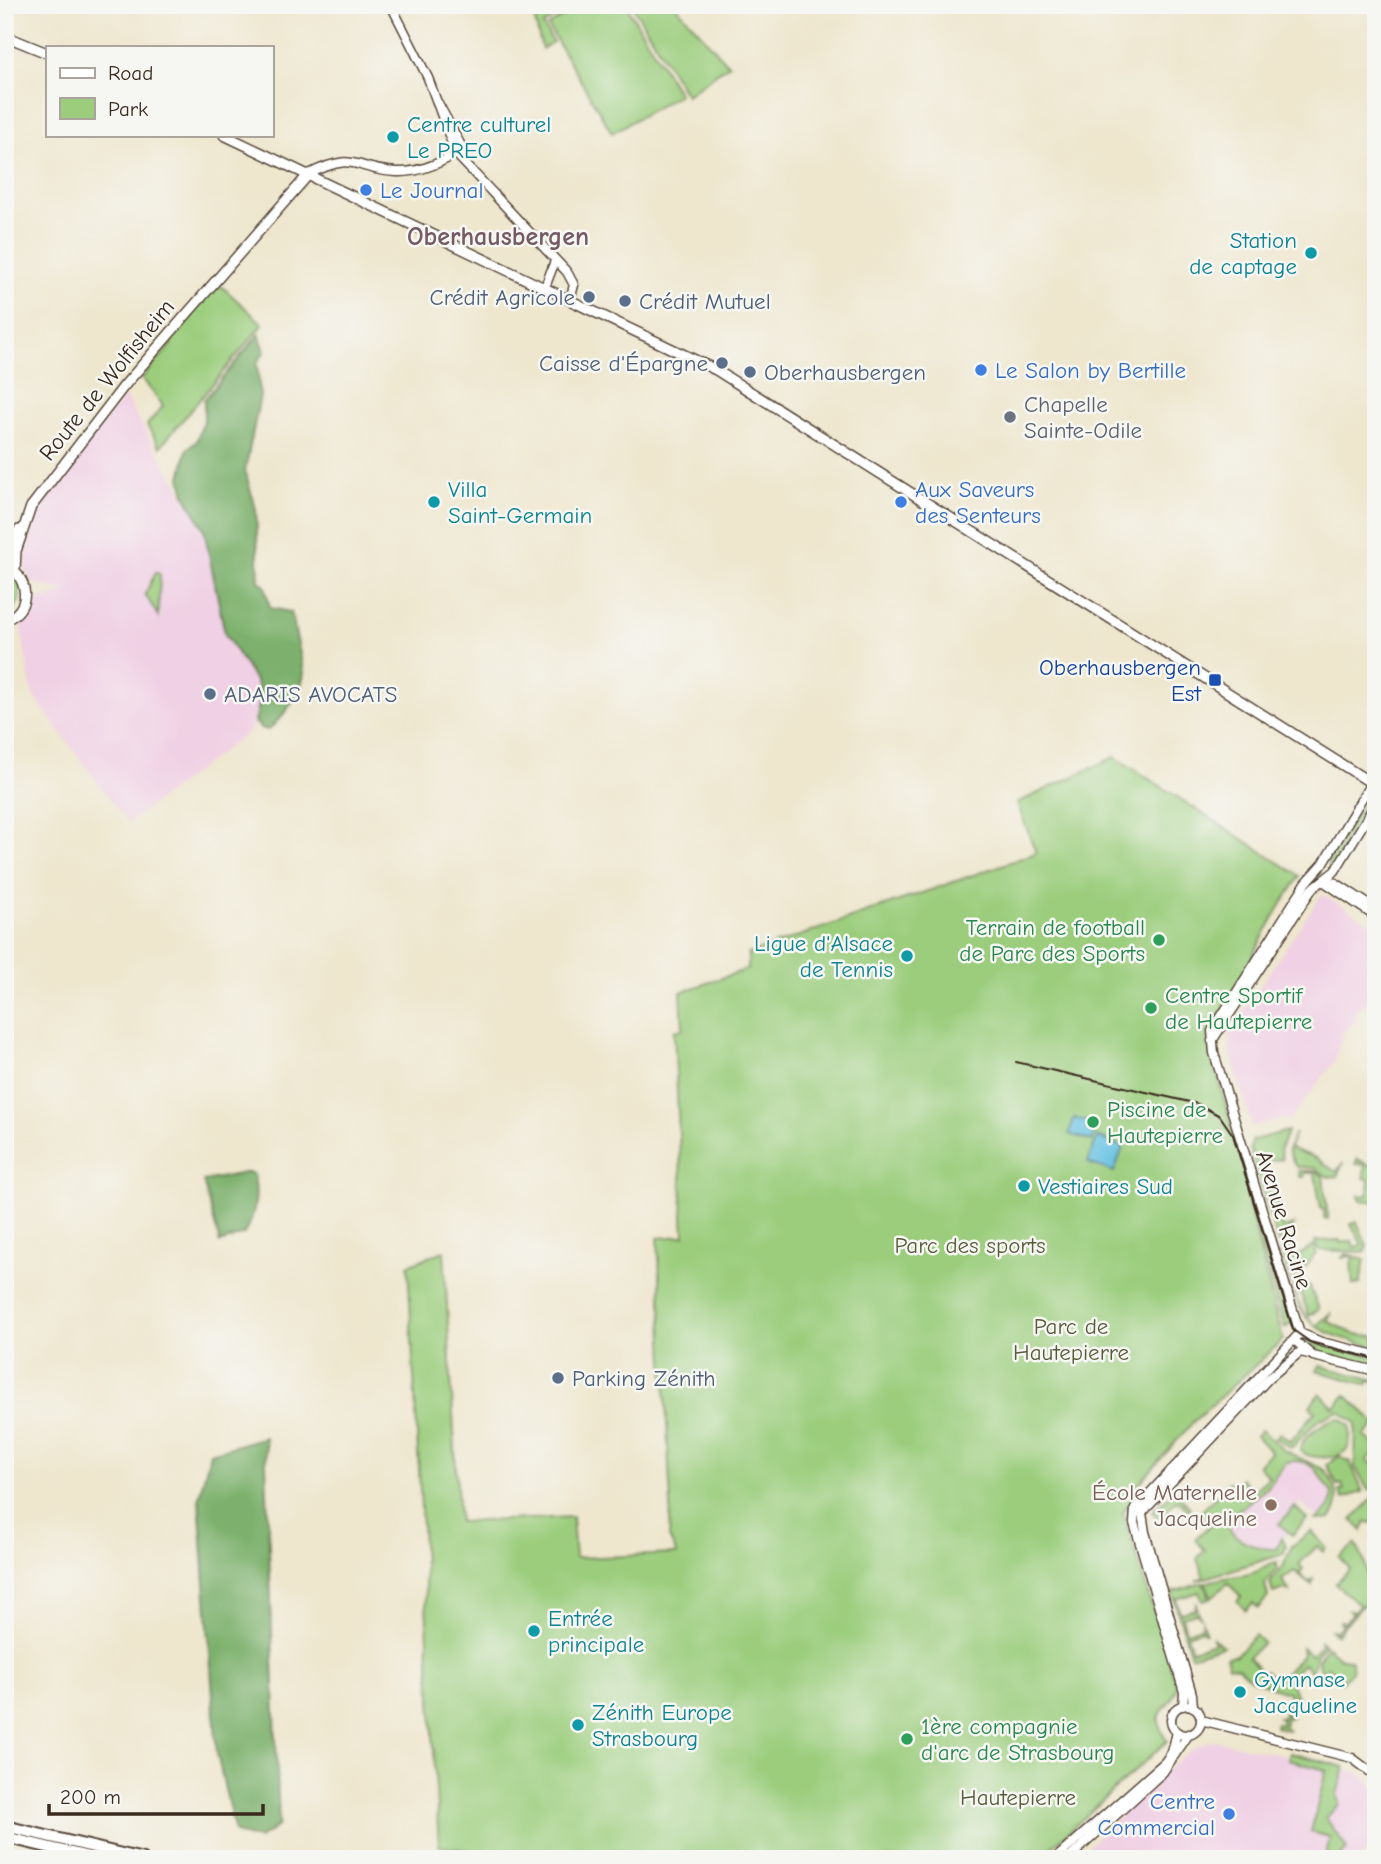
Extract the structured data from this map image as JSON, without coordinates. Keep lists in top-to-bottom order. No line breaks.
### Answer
{"streets":{"main road":["Route de Wolfisheim"],"street":["Avenue Racine"]},"districts":["Oberhausbergen"],"parks":["Parc des sports","Parc de Hautepierre","Hautepierre"],"places":{"other":["Centre culturel Le PREO","Le Journal","Station de captage","Crédit Agricole","Crédit Mutuel","Caisse d'Épargne","Le Salon by Bertille","Oberhausbergen","Chapelle Sainte-Odile","Villa Saint-Germain","Aux Saveurs des Senteurs","ADARIS AVOCATS","Terrain de football de Parc des Sports","Ligue d'Alsace de Tennis","Centre Sportif de Hautepierre","Piscine de Hautepierre","Vestiaires Sud","Parking Zénith","École Maternelle Jacqueline","Entrée principale","Gymnase Jacqueline","Zénith Europe Strasbourg","1ère compagnie d'arc de Strasbourg","Centre Commercial"],"transit":["Oberhausbergen Est"]},"legend":["Road","Park"],"scale_bar":"200 m"}
